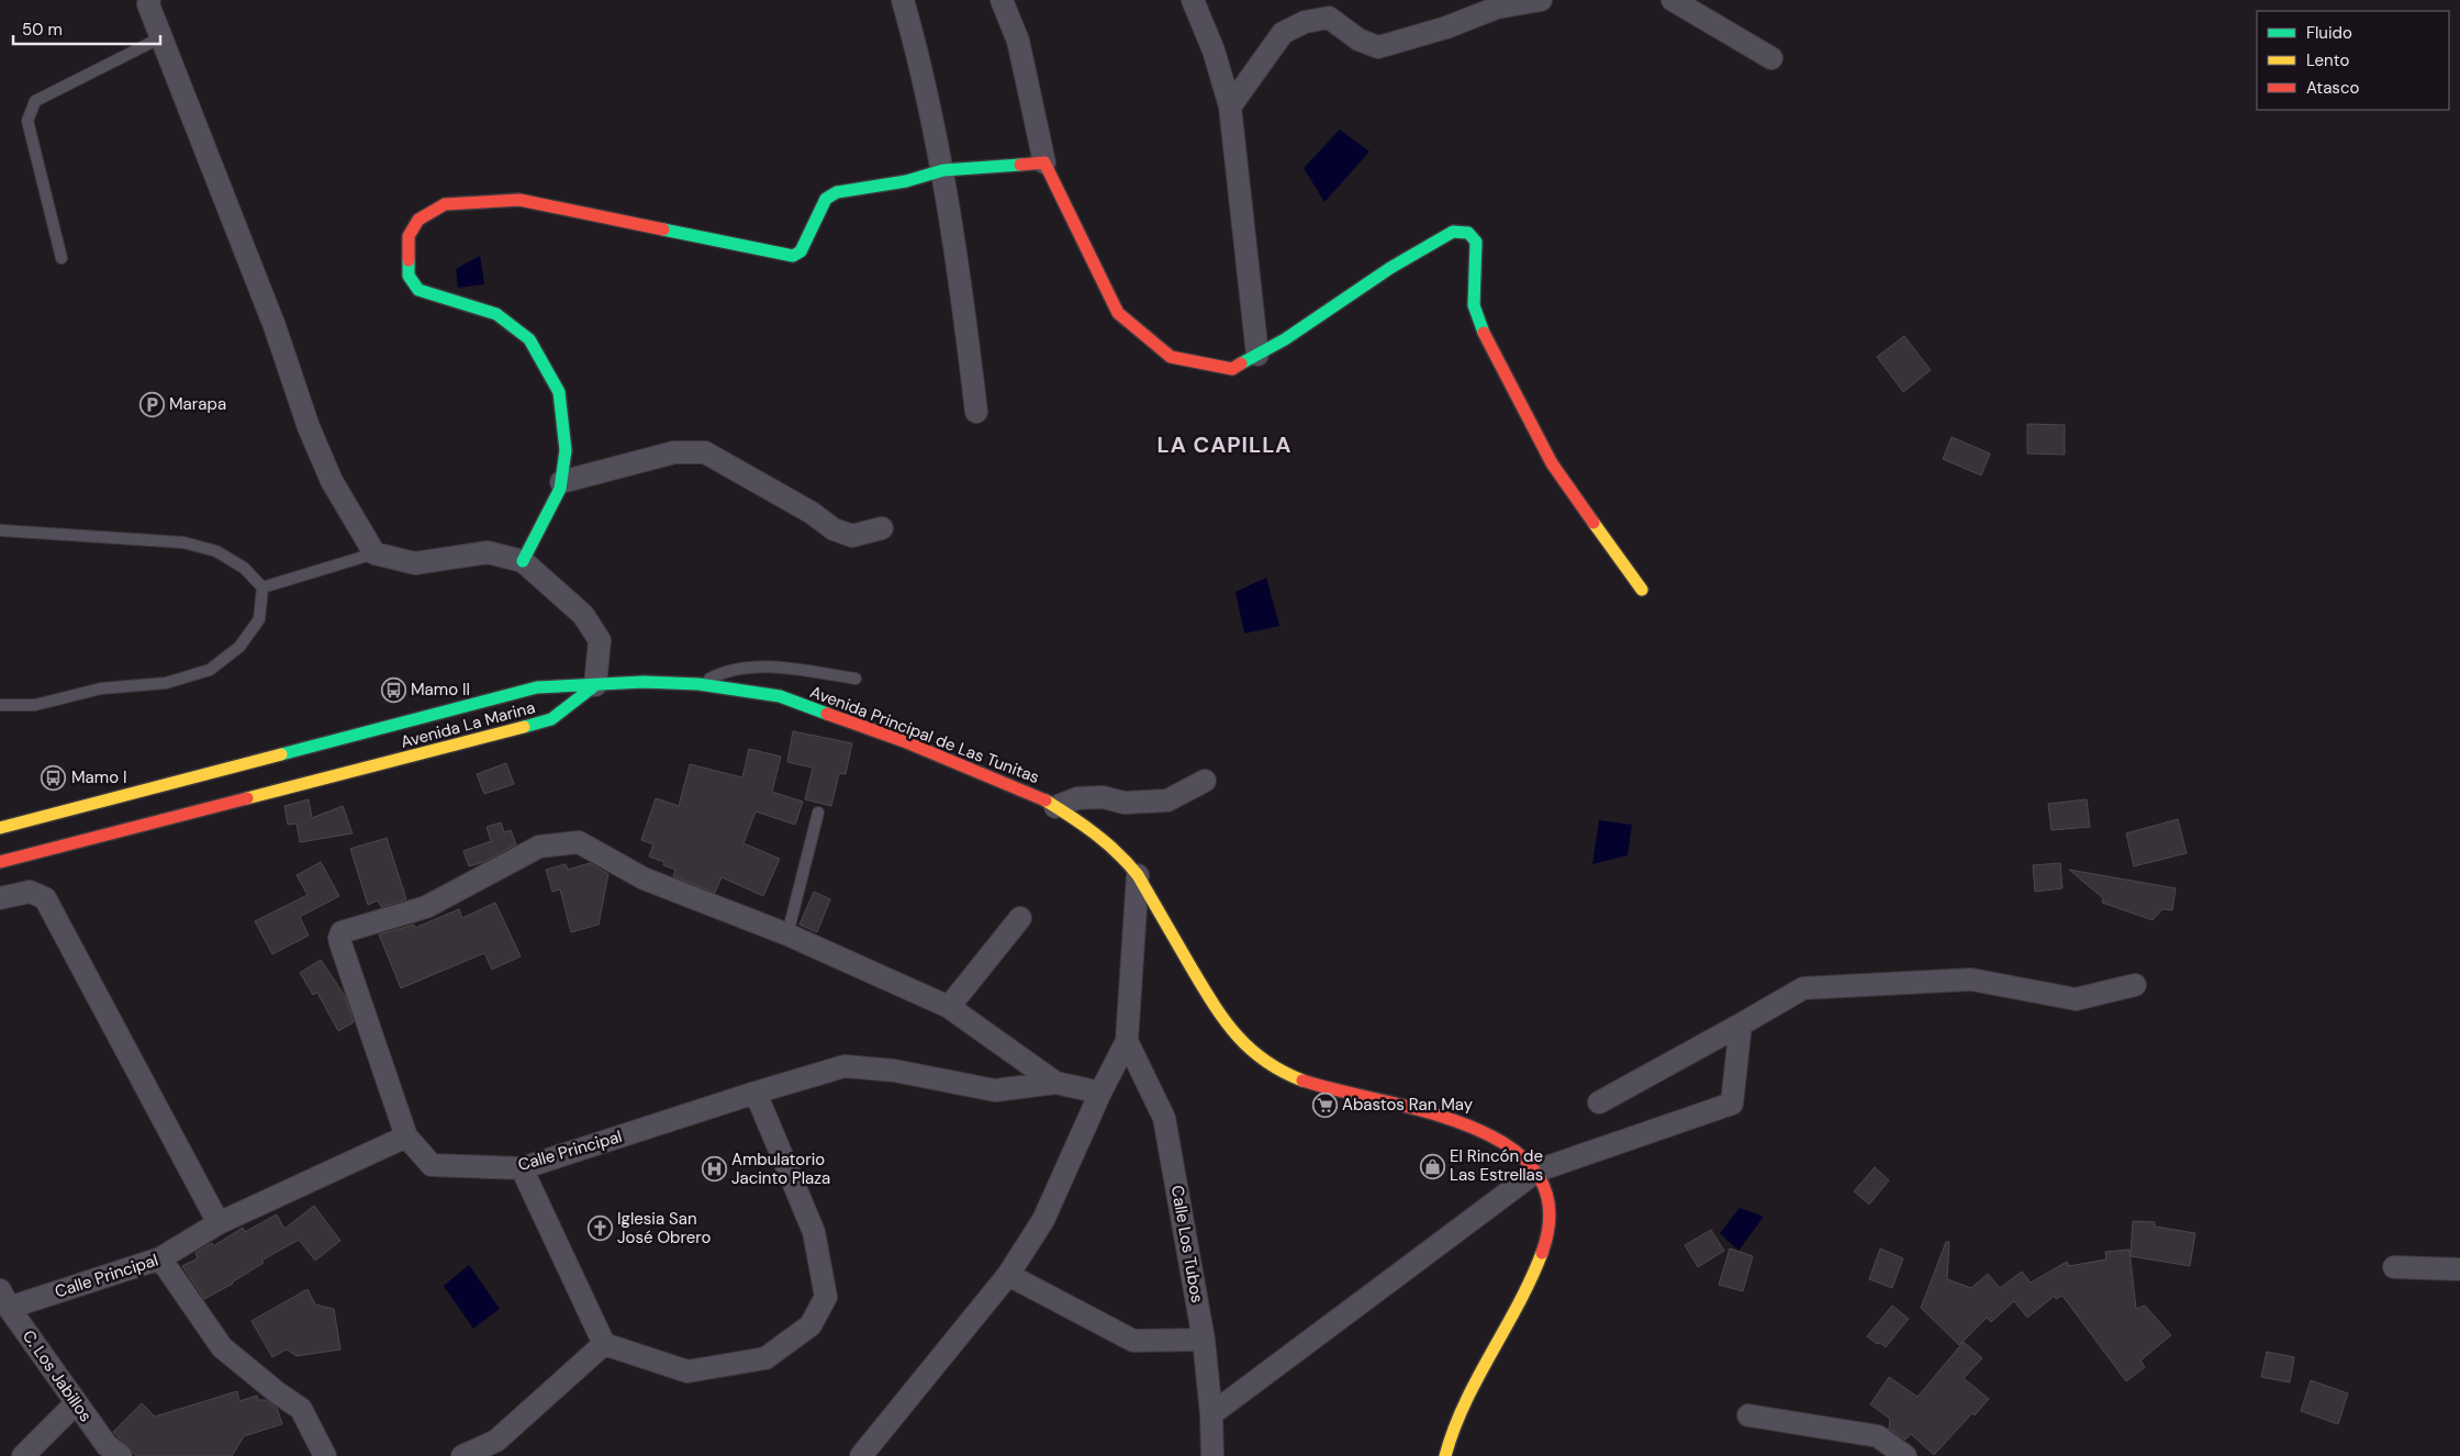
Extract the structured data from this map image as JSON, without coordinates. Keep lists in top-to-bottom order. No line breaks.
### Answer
{"streets":{"main road":["Avenida La Marina","Avenida Principal de Las Tunitas"],"street":["Calle Principal","Calle Los Tubos","C. Los Jabillos"]},"crossings":[["Avenida La Marina","Avenida Principal de Las Tunitas"],["Calle Principal","C. Los Jabillos"]],"districts":["LA CAPILLA"],"places":{"parking":["Marapa"],"bus stop":["Mamo II","Mamo I"],"supermarket":["Abastos Ran May"],"shop":["El Rincón de Las Estrellas"],"hospital":["Ambulatorio Jacinto Plaza"],"church":["Iglesia San José Obrero"]},"legend":["Fluido","Lento","Atasco"],"scale_bar":"50 m"}
